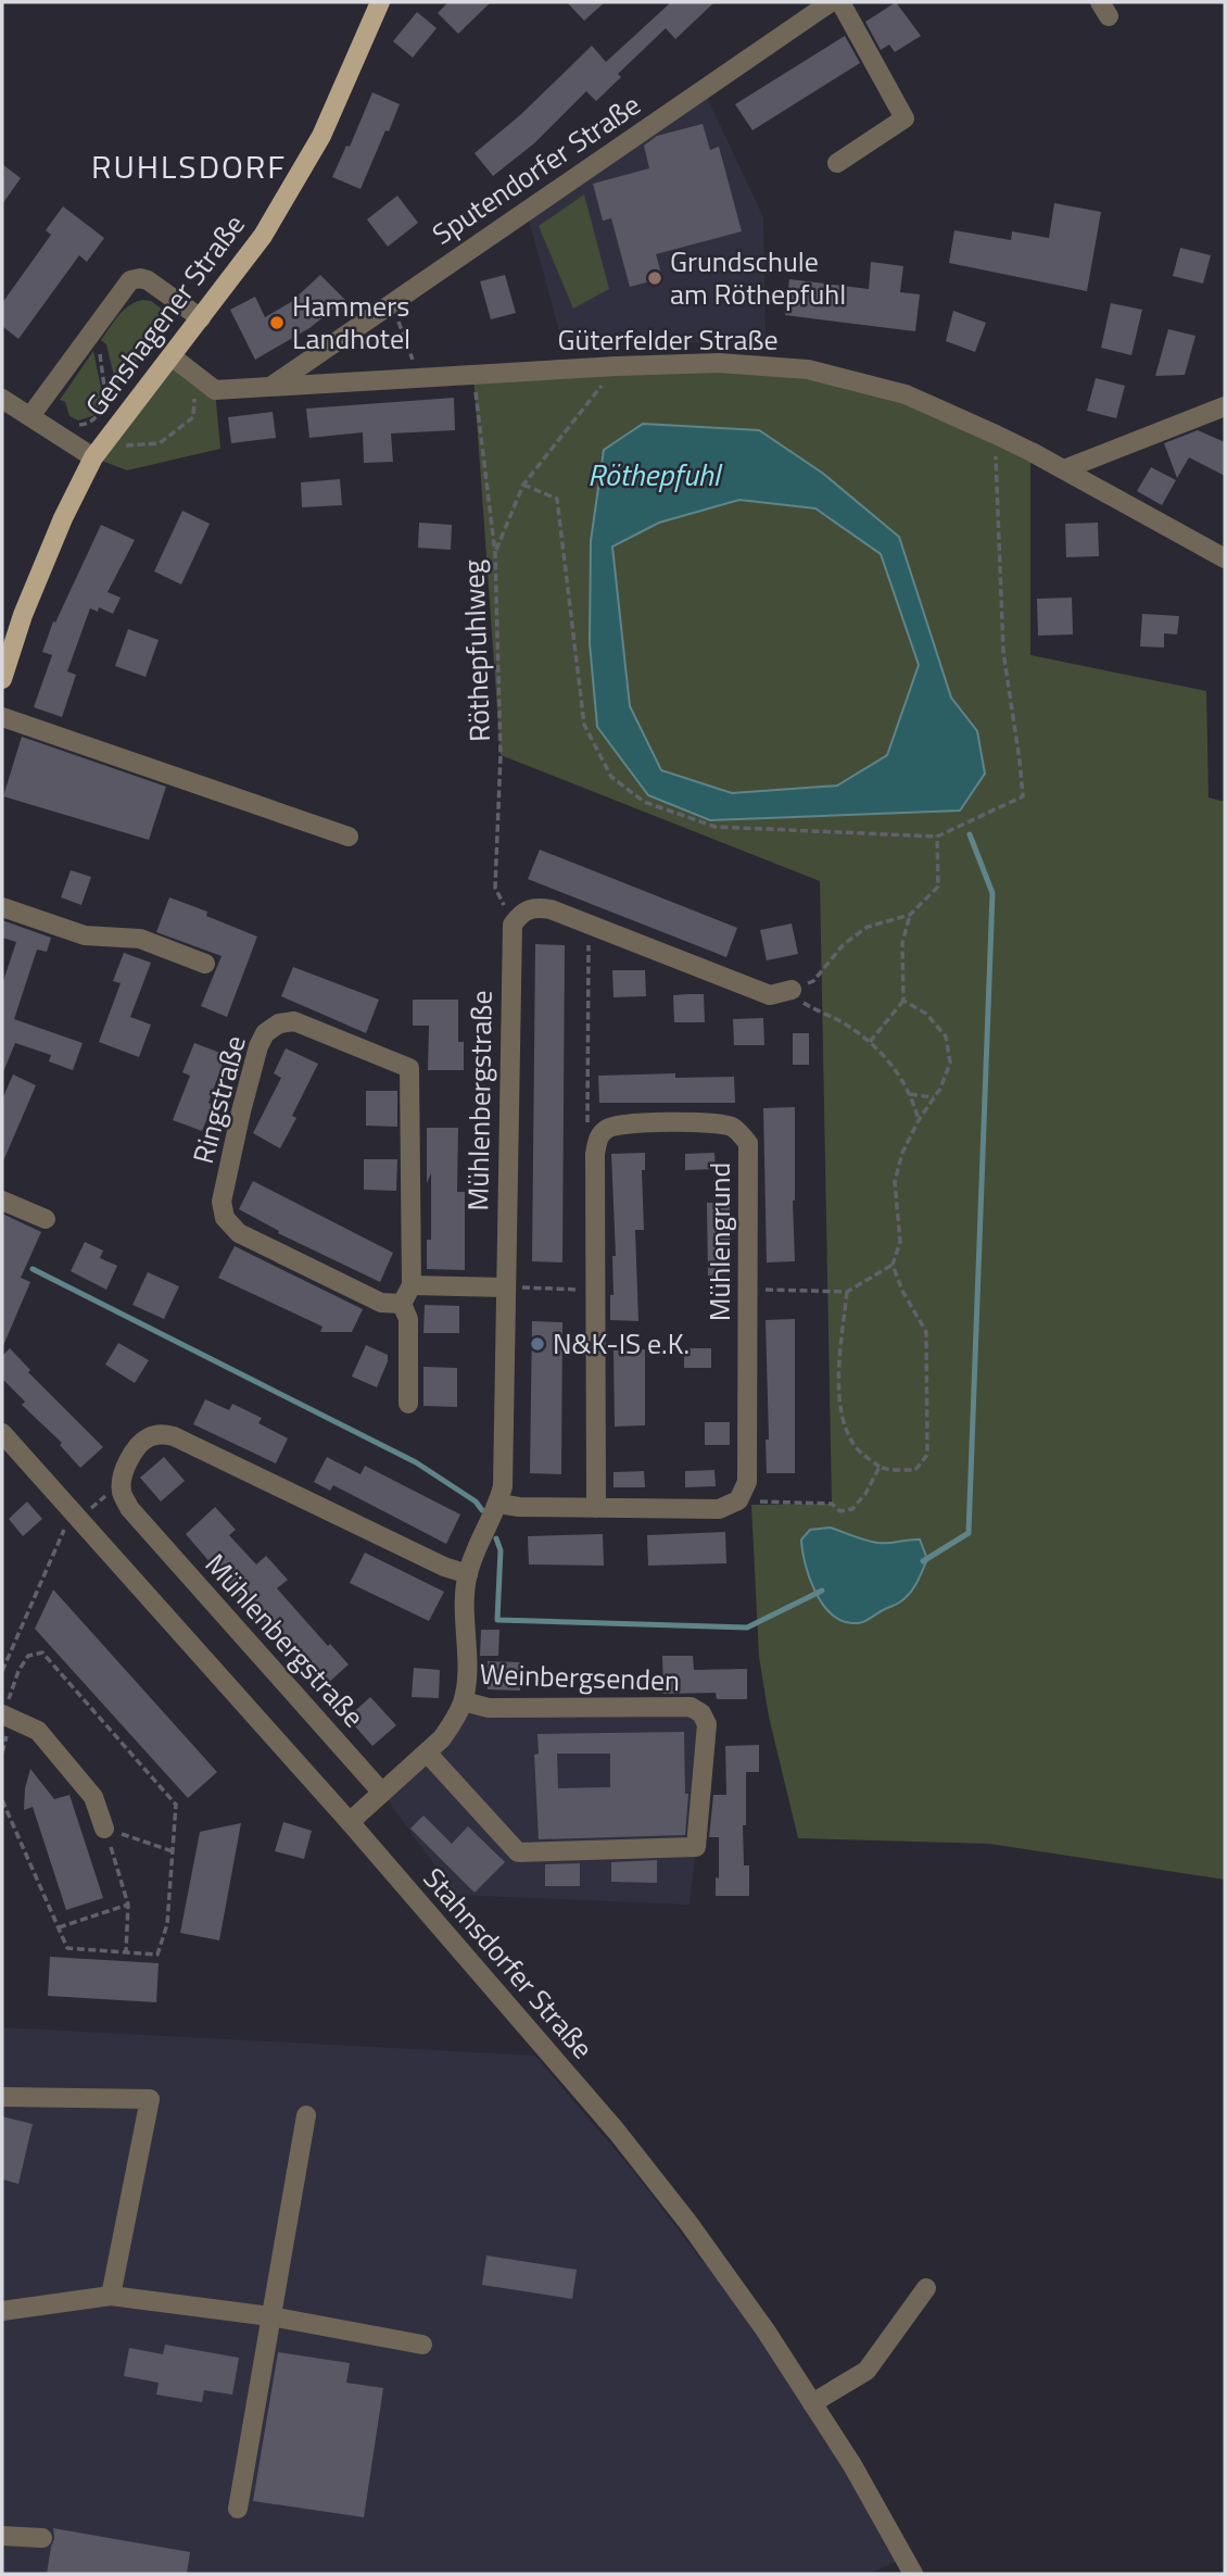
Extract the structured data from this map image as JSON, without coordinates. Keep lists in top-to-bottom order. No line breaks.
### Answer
{"streets":{"main road":["Genshagener Straße"],"street":["Sputendorfer Straße","Güterfelder Straße","Ringstraße","Mühlenbergstraße","Mühlengrund","Weinbergsenden","Stahnsdorfer Straße"],"path":["Röthepfuhlweg"]},"crossings":[["Sputendorfer Straße","Güterfelder Straße"],["Genshagener Straße","Güterfelder Straße"],["Güterfelder Straße","Röthepfuhlweg"],["Röthepfuhlweg","Mühlenbergstraße"],["Mühlenbergstraße","Weinbergsenden"],["Mühlenbergstraße","Stahnsdorfer Straße"]],"districts":["RUHLSDORF"],"water":["Röthepfuhl"],"places":["Grundschule am Röthepfuhl","Hammers Landhotel","N&K-IS e.K."]}
